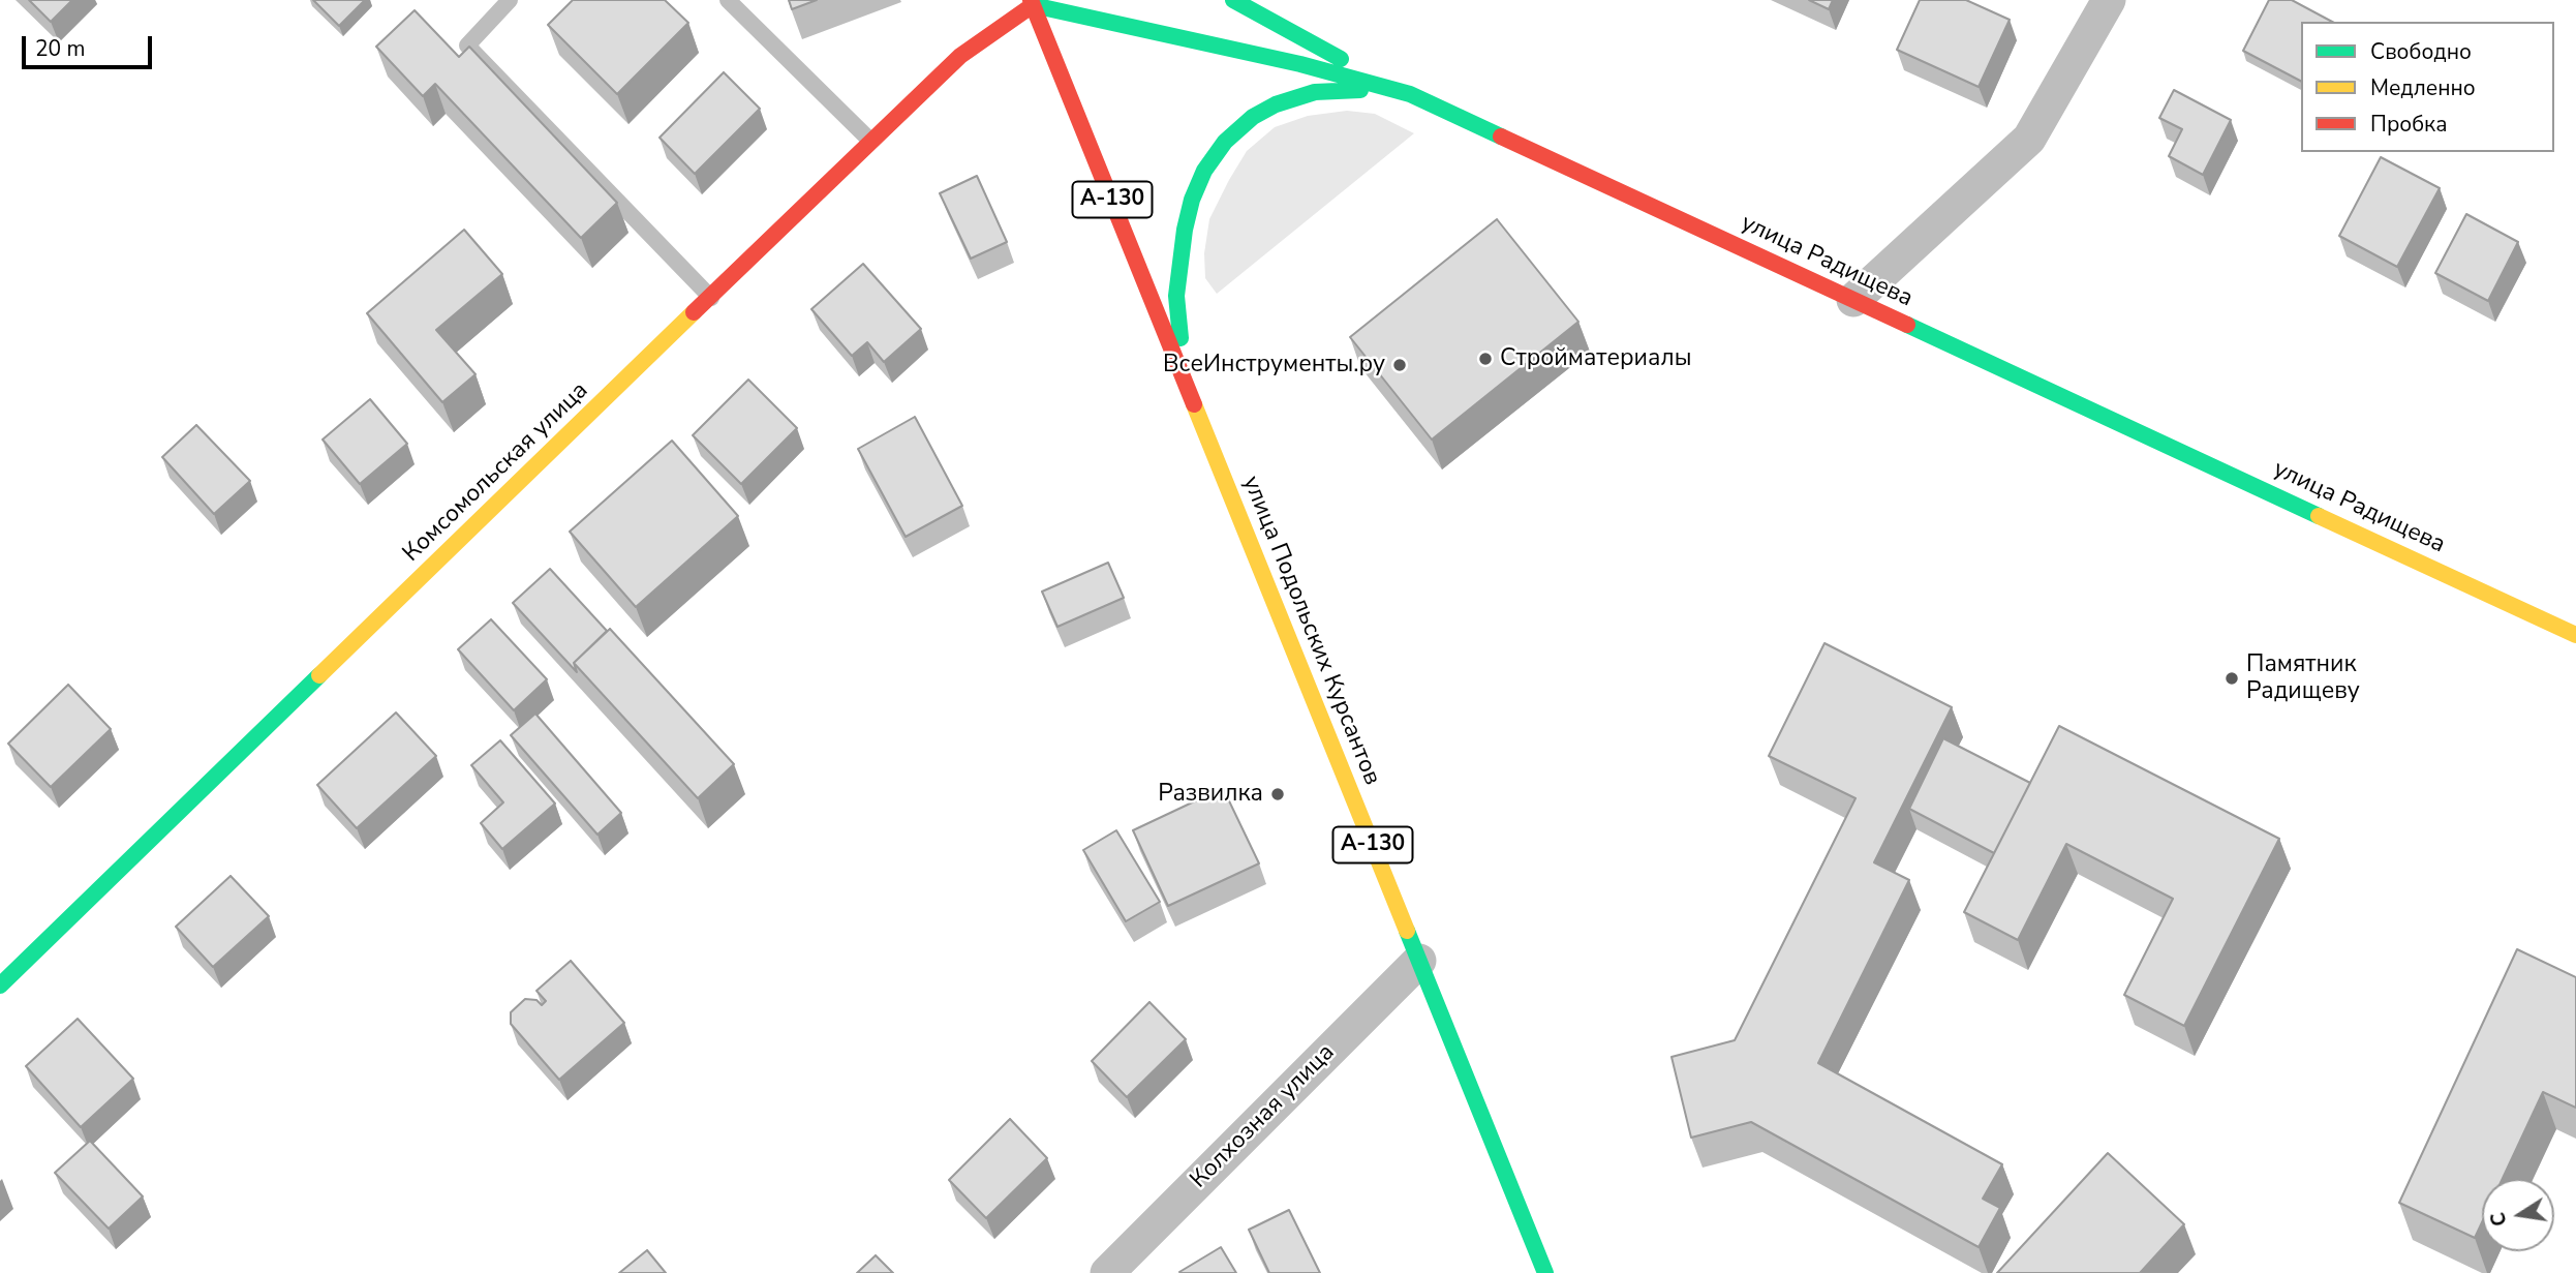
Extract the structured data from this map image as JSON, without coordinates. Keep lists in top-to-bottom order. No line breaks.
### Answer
{"streets":{"main road":["А-130","улица Радищева","Комсомольская улица","улица Подольских Курсантов"],"street":["Колхозная улица"]},"crossings":[["улица Радищева","Комсомольская улица"],["улица Радищева","улица Подольских Курсантов"],["Комсомольская улица","улица Подольских Курсантов"],["улица Подольских Курсантов","Колхозная улица"]],"places":["Стройматериалы","ВсеИнструменты.ру","Памятник Радищеву","Развилка"],"legend":["Свободно","Медленно","Пробка"],"scale_bar":"20 m","north":"left"}
